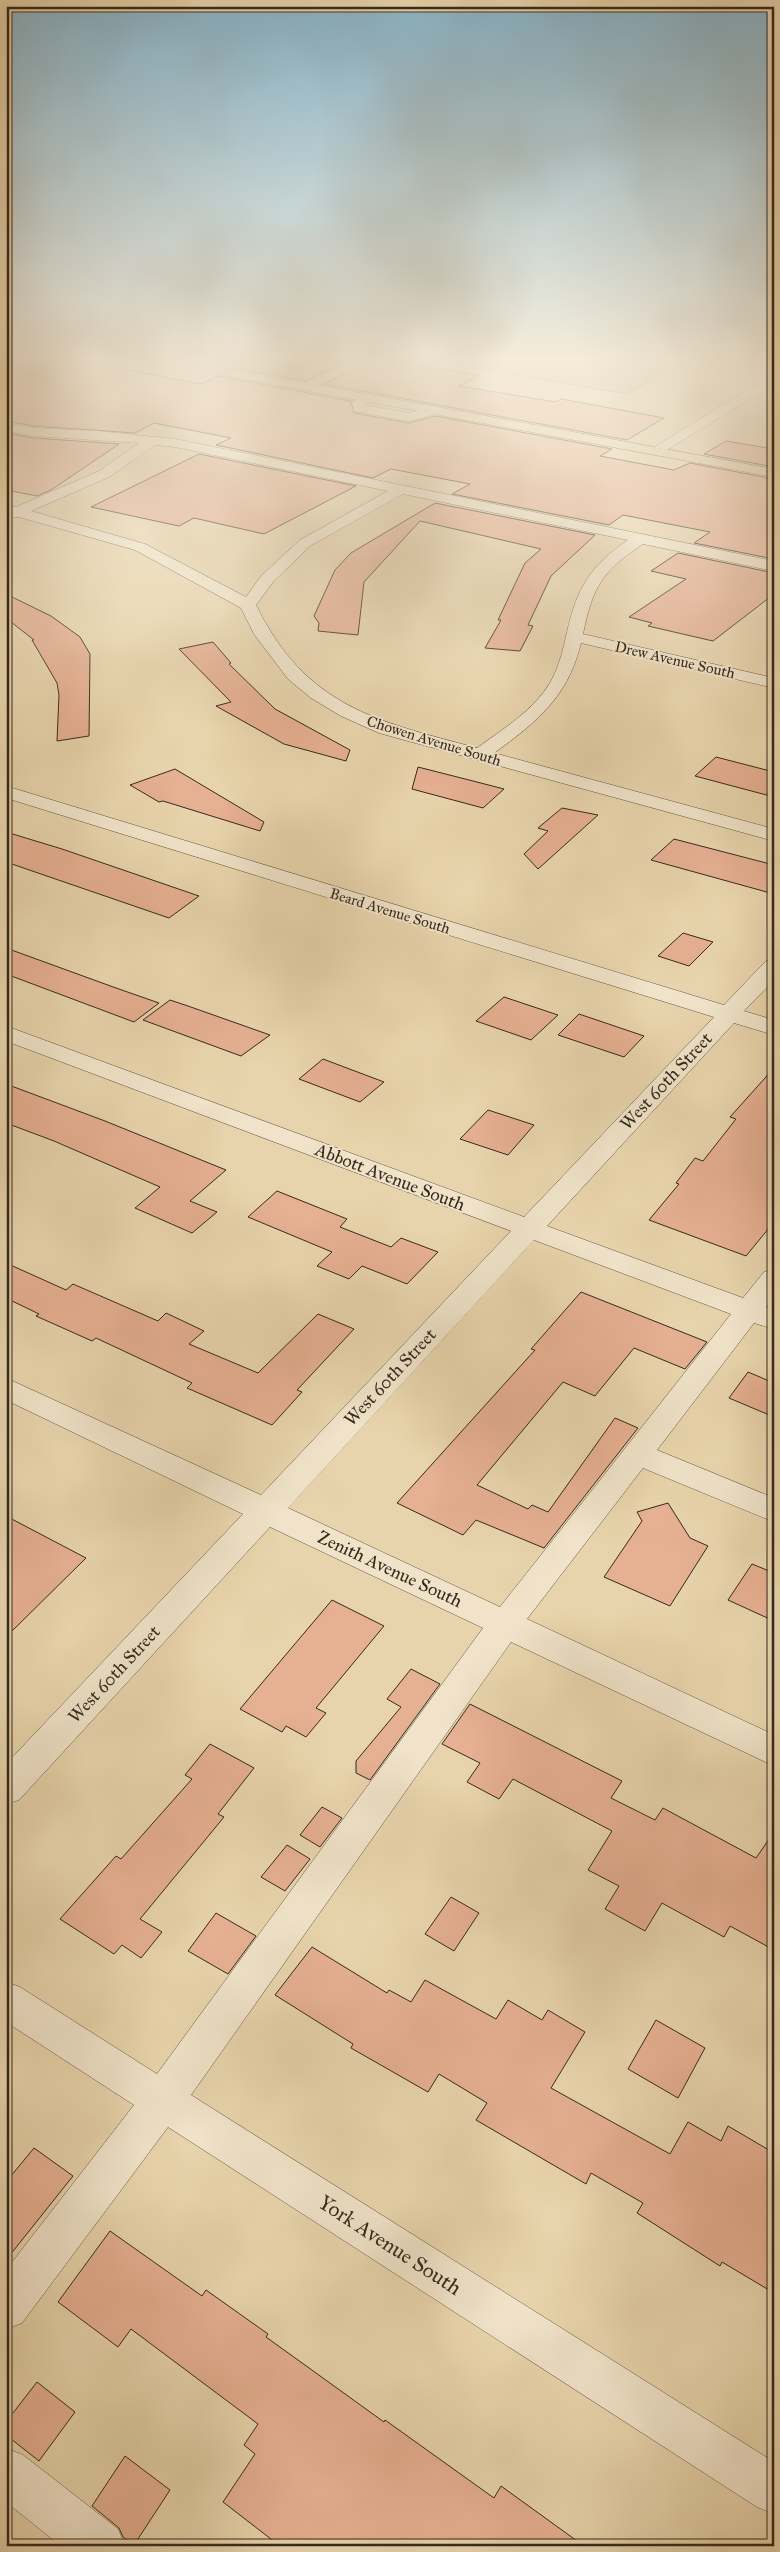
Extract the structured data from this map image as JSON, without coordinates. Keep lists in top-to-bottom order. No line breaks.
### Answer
{"streets":{"street":["Drew Avenue South","Chowen Avenue South","Beard Avenue South","West 60th Street","Abbott Avenue South","Zenith Avenue South","York Avenue South"]},"crossings":[["Beard Avenue South","West 60th Street"],["West 60th Street","Abbott Avenue South"],["West 60th Street","Zenith Avenue South"]]}
